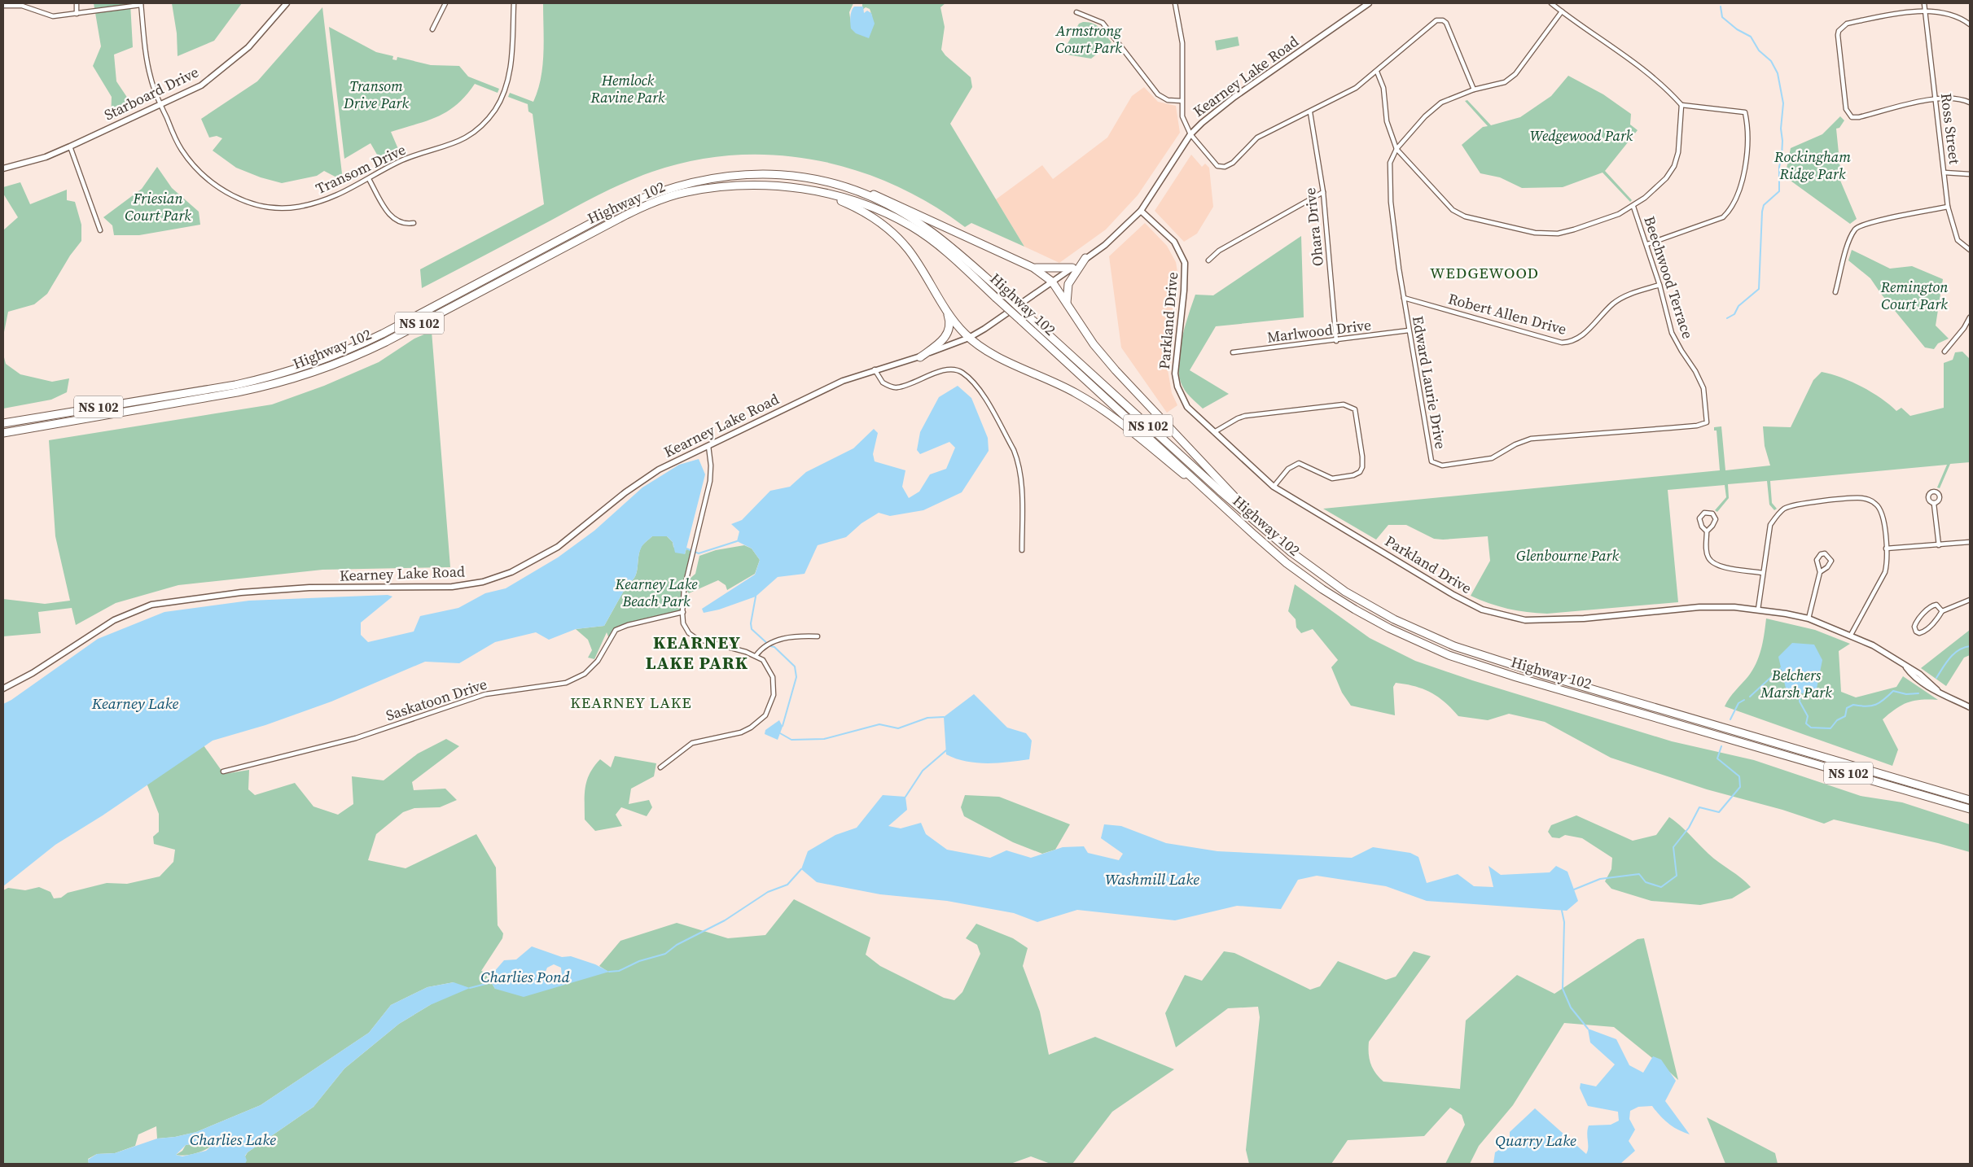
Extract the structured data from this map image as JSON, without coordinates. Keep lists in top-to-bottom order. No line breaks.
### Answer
{"streets":{"highway":["Highway 102","NS 102"],"main road":["Kearney Lake Road","Starboard Drive","Parkland Drive"],"street":["Ross Street","Transom Drive","Ohara Drive","Beechwood Terrace","Robert Allen Drive","Marlwood Drive","Edward Laurie Drive","Saskatoon Drive"]},"crossings":[["Kearney Lake Road","Parkland Drive"],["Starboard Drive","Transom Drive"],["Ohara Drive","Marlwood Drive"],["Beechwood Terrace","Robert Allen Drive"],["Beechwood Terrace","Edward Laurie Drive"],["Robert Allen Drive","Edward Laurie Drive"],["Marlwood Drive","Edward Laurie Drive"]],"districts":["WEDGEWOOD","KEARNEY LAKE PARK","KEARNEY LAKE"],"water":["Kearney Lake","Washmill Lake","Charlies Pond","Charlies Lake","Quarry Lake"],"parks":["Armstrong Court Park","Hemlock Ravine Park","Transom Drive Park","Wedgewood Park","Rockingham Ridge Park","Friesian Court Park","Remington Court Park","Glenbourne Park","Kearney Lake Beach Park","Belchers Marsh Park"]}
